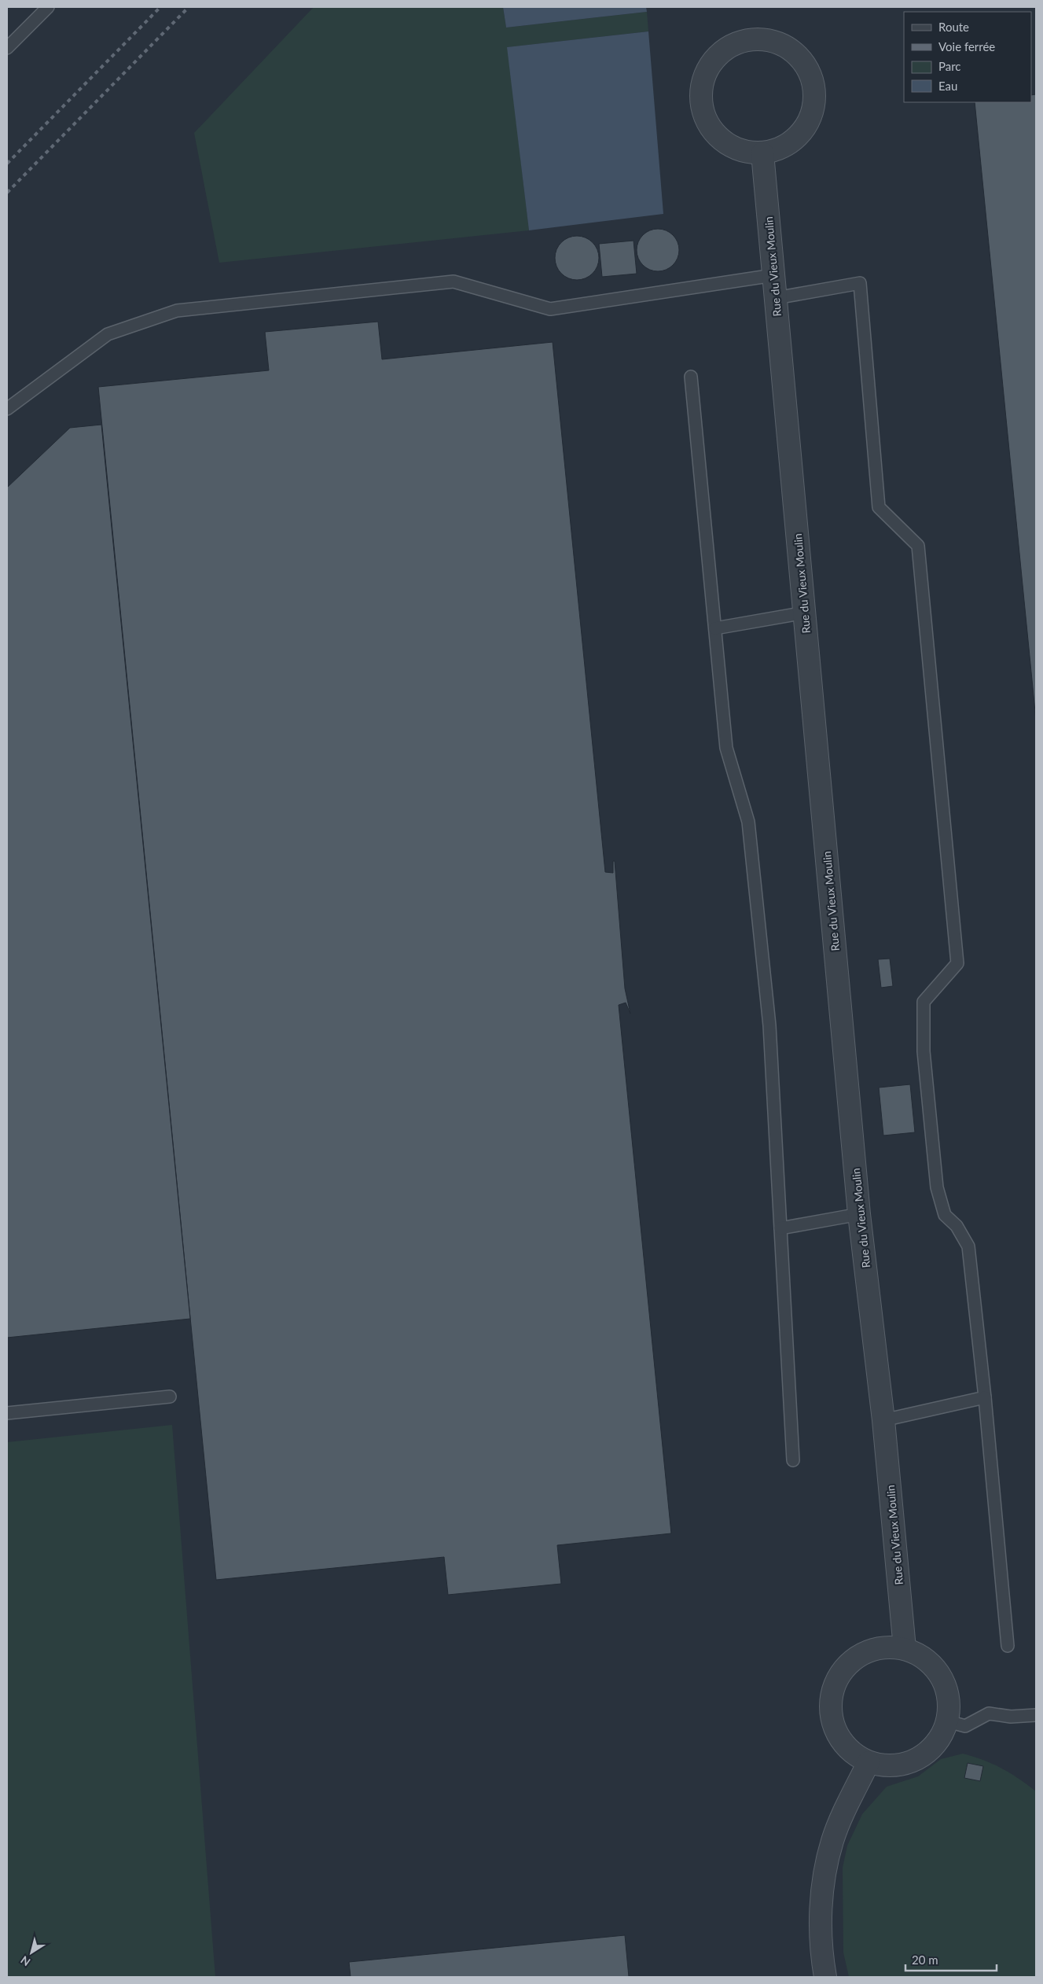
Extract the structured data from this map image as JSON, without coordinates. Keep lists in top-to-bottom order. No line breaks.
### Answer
{"streets":{"street":["Rue du Vieux Moulin"]},"legend":["Route","Voie ferrée","Parc","Eau"],"scale_bar":"20 m","north":"bottom left"}
